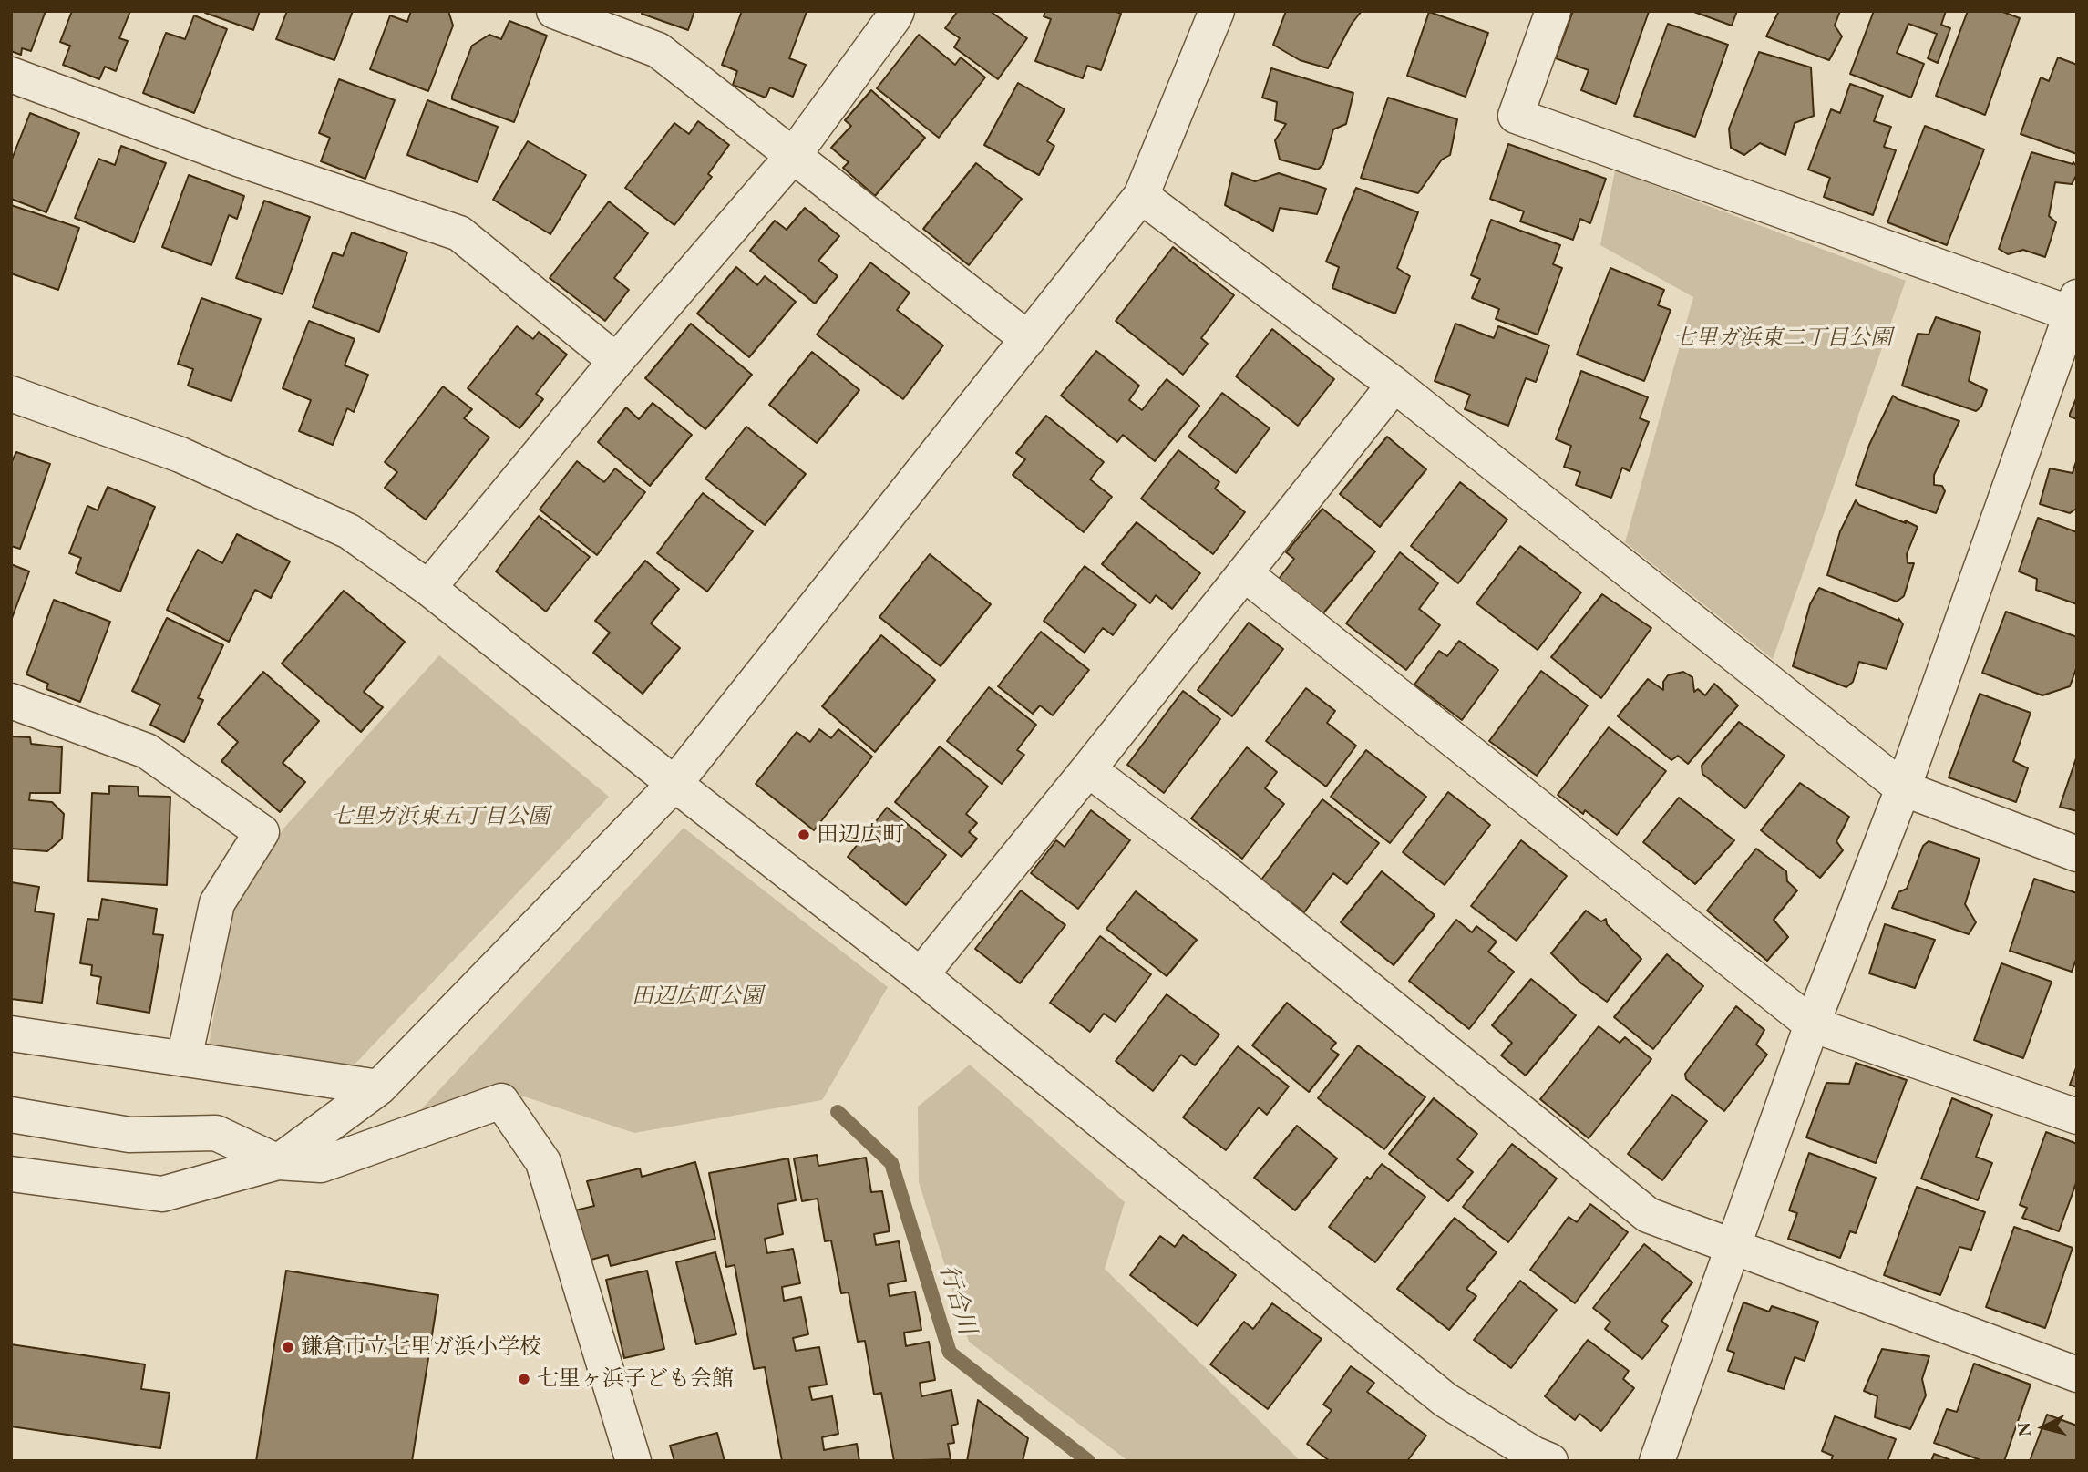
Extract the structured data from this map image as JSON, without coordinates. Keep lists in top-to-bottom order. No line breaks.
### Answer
{"water":["行合川"],"parks":["七里ガ浜東二丁目公園","七里ガ浜東五丁目公園","田辺広町公園"],"places":["田辺広町","鎌倉市立七里ガ浜小学校","七里ヶ浜子ども会館"],"north":"left"}
